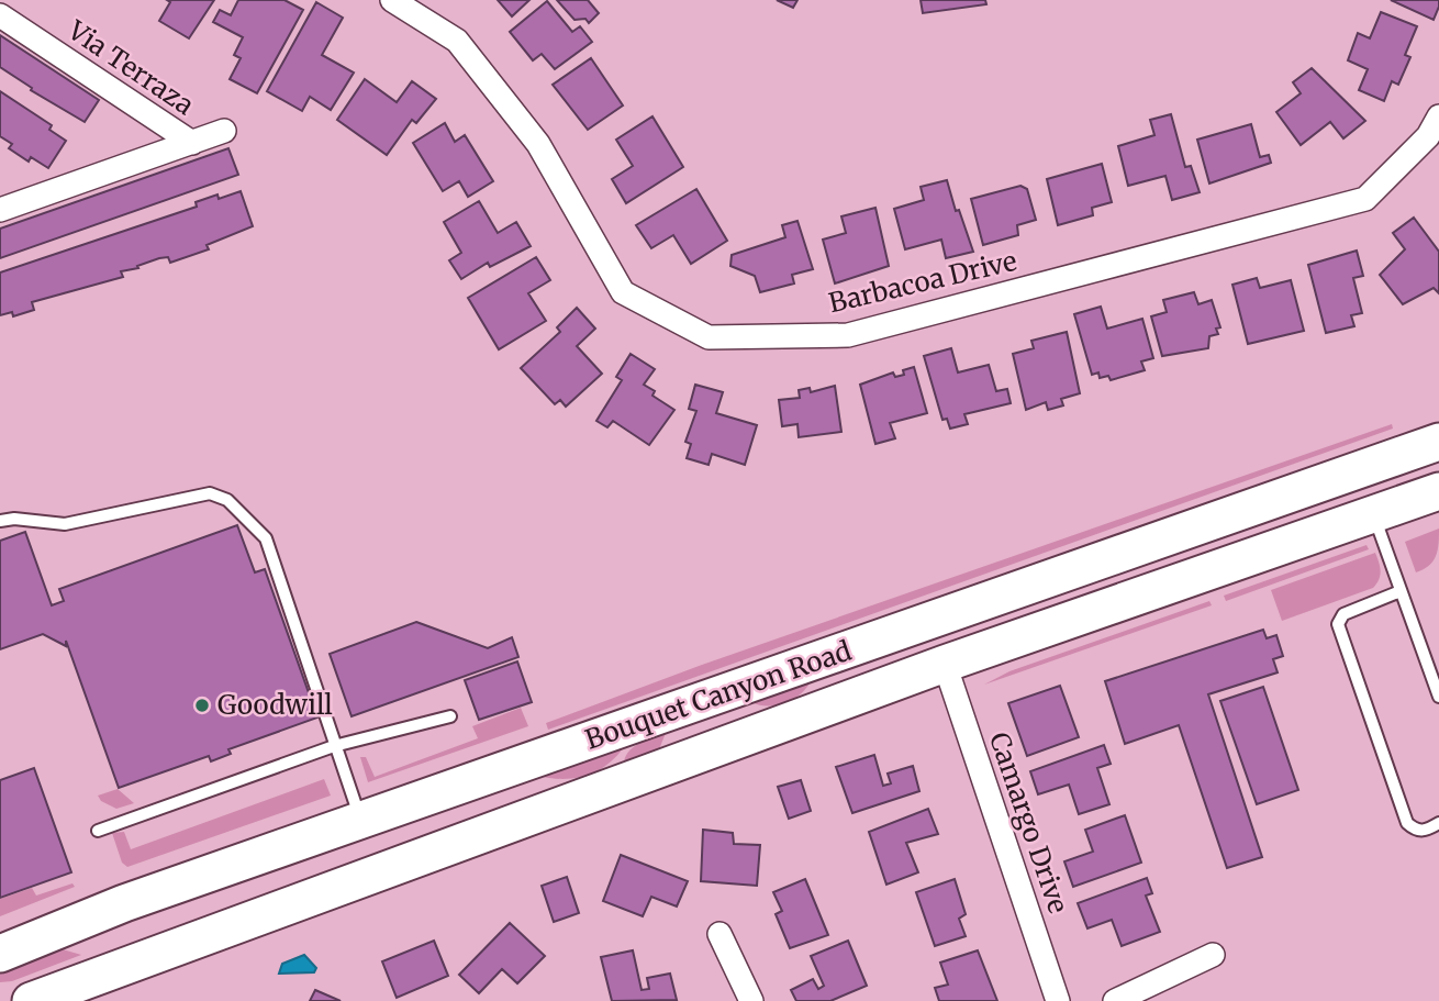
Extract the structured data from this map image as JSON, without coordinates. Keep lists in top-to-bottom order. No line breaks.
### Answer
{"streets":{"main road":["Bouquet Canyon Road"],"street":["Via Terraza","Barbacoa Drive","Camargo Drive"]},"crossings":[["Bouquet Canyon Road","Camargo Drive"]],"places":["Goodwill"]}
